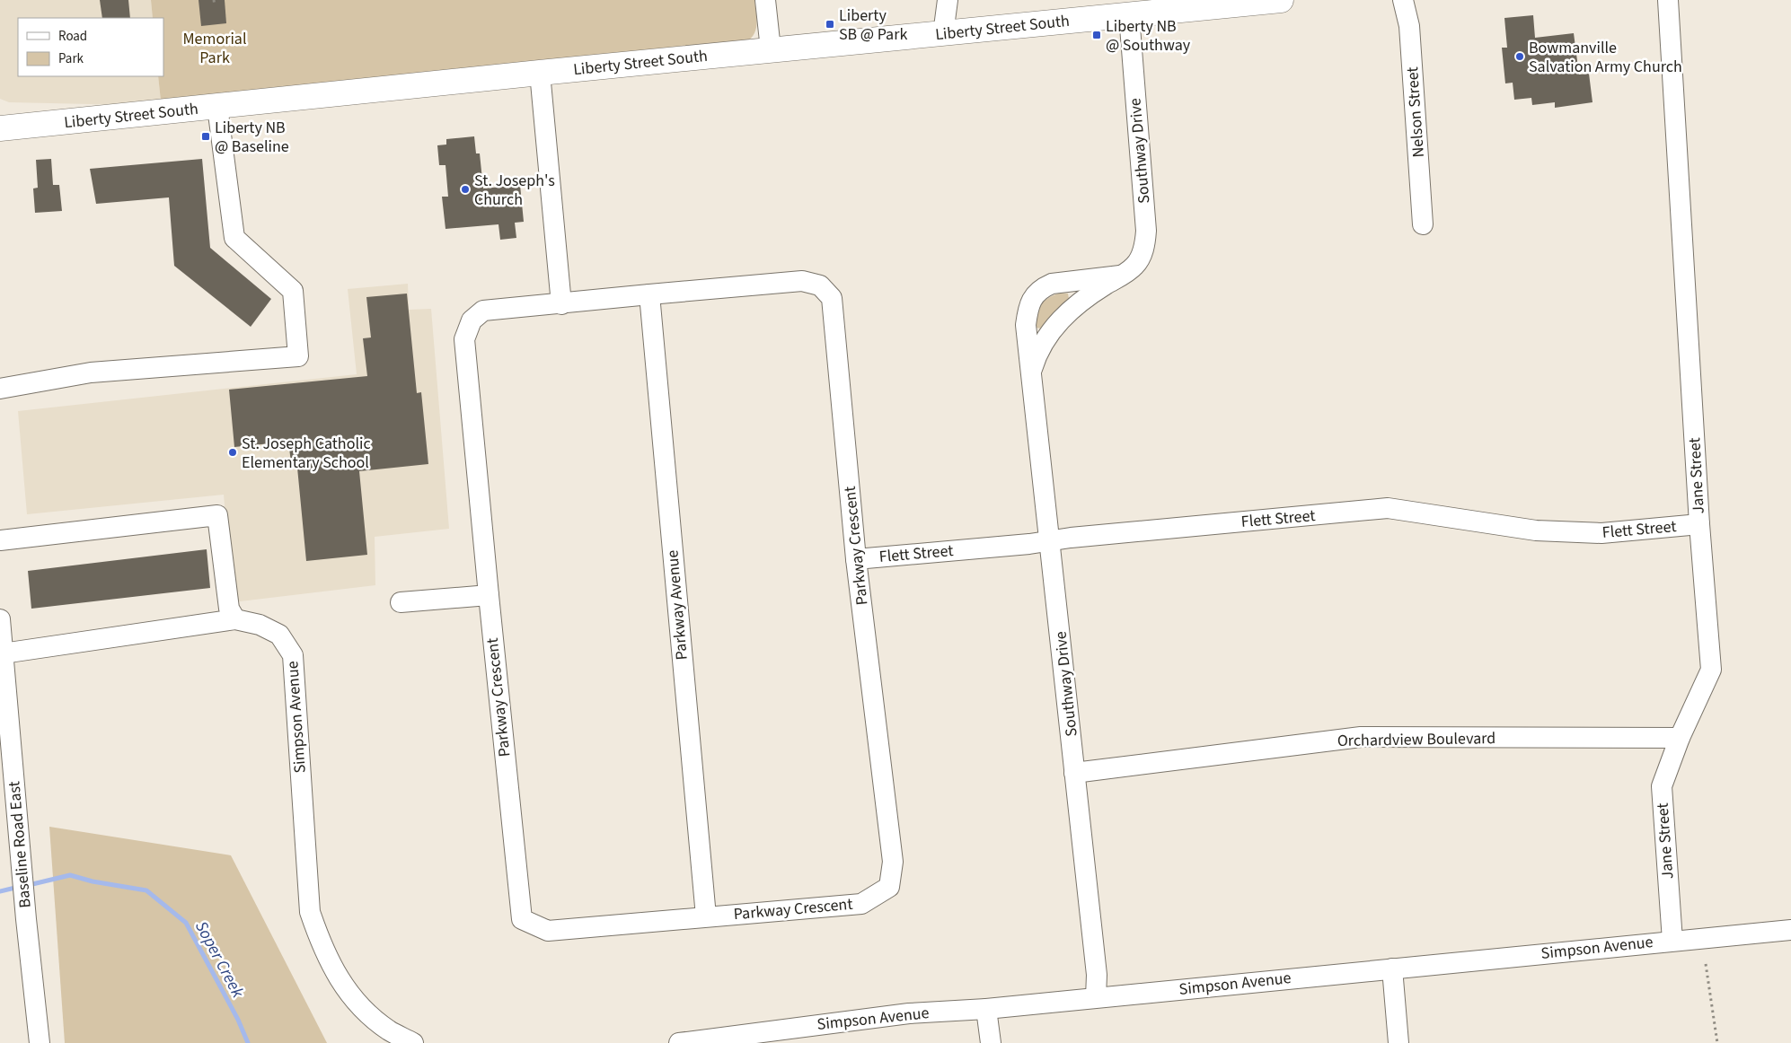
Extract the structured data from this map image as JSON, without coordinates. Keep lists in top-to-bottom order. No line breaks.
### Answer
{"streets":{"main road":["Liberty Street South"],"street":["Nelson Street","Southway Drive","Jane Street","Flett Street","Parkway Crescent","Parkway Avenue","Simpson Avenue","Orchardview Boulevard","Baseline Road East"]},"crossings":[["Liberty Street South","Southway Drive"],["Southway Drive","Flett Street"],["Southway Drive","Simpson Avenue"],["Southway Drive","Orchardview Boulevard"],["Jane Street","Flett Street"],["Jane Street","Simpson Avenue"],["Jane Street","Orchardview Boulevard"],["Flett Street","Parkway Crescent"],["Parkway Crescent","Parkway Avenue"],["Simpson Avenue","Baseline Road East"]],"water":["Soper Creek"],"parks":["Memorial Park"],"places":{"transit":["Liberty SB @ Park","Liberty NB @ Southway","Liberty NB @ Baseline"],"other":["Bowmanville Salvation Army Church","St. Joseph's Church","St. Joseph Catholic Elementary School"]},"legend":["Road","Park"]}
